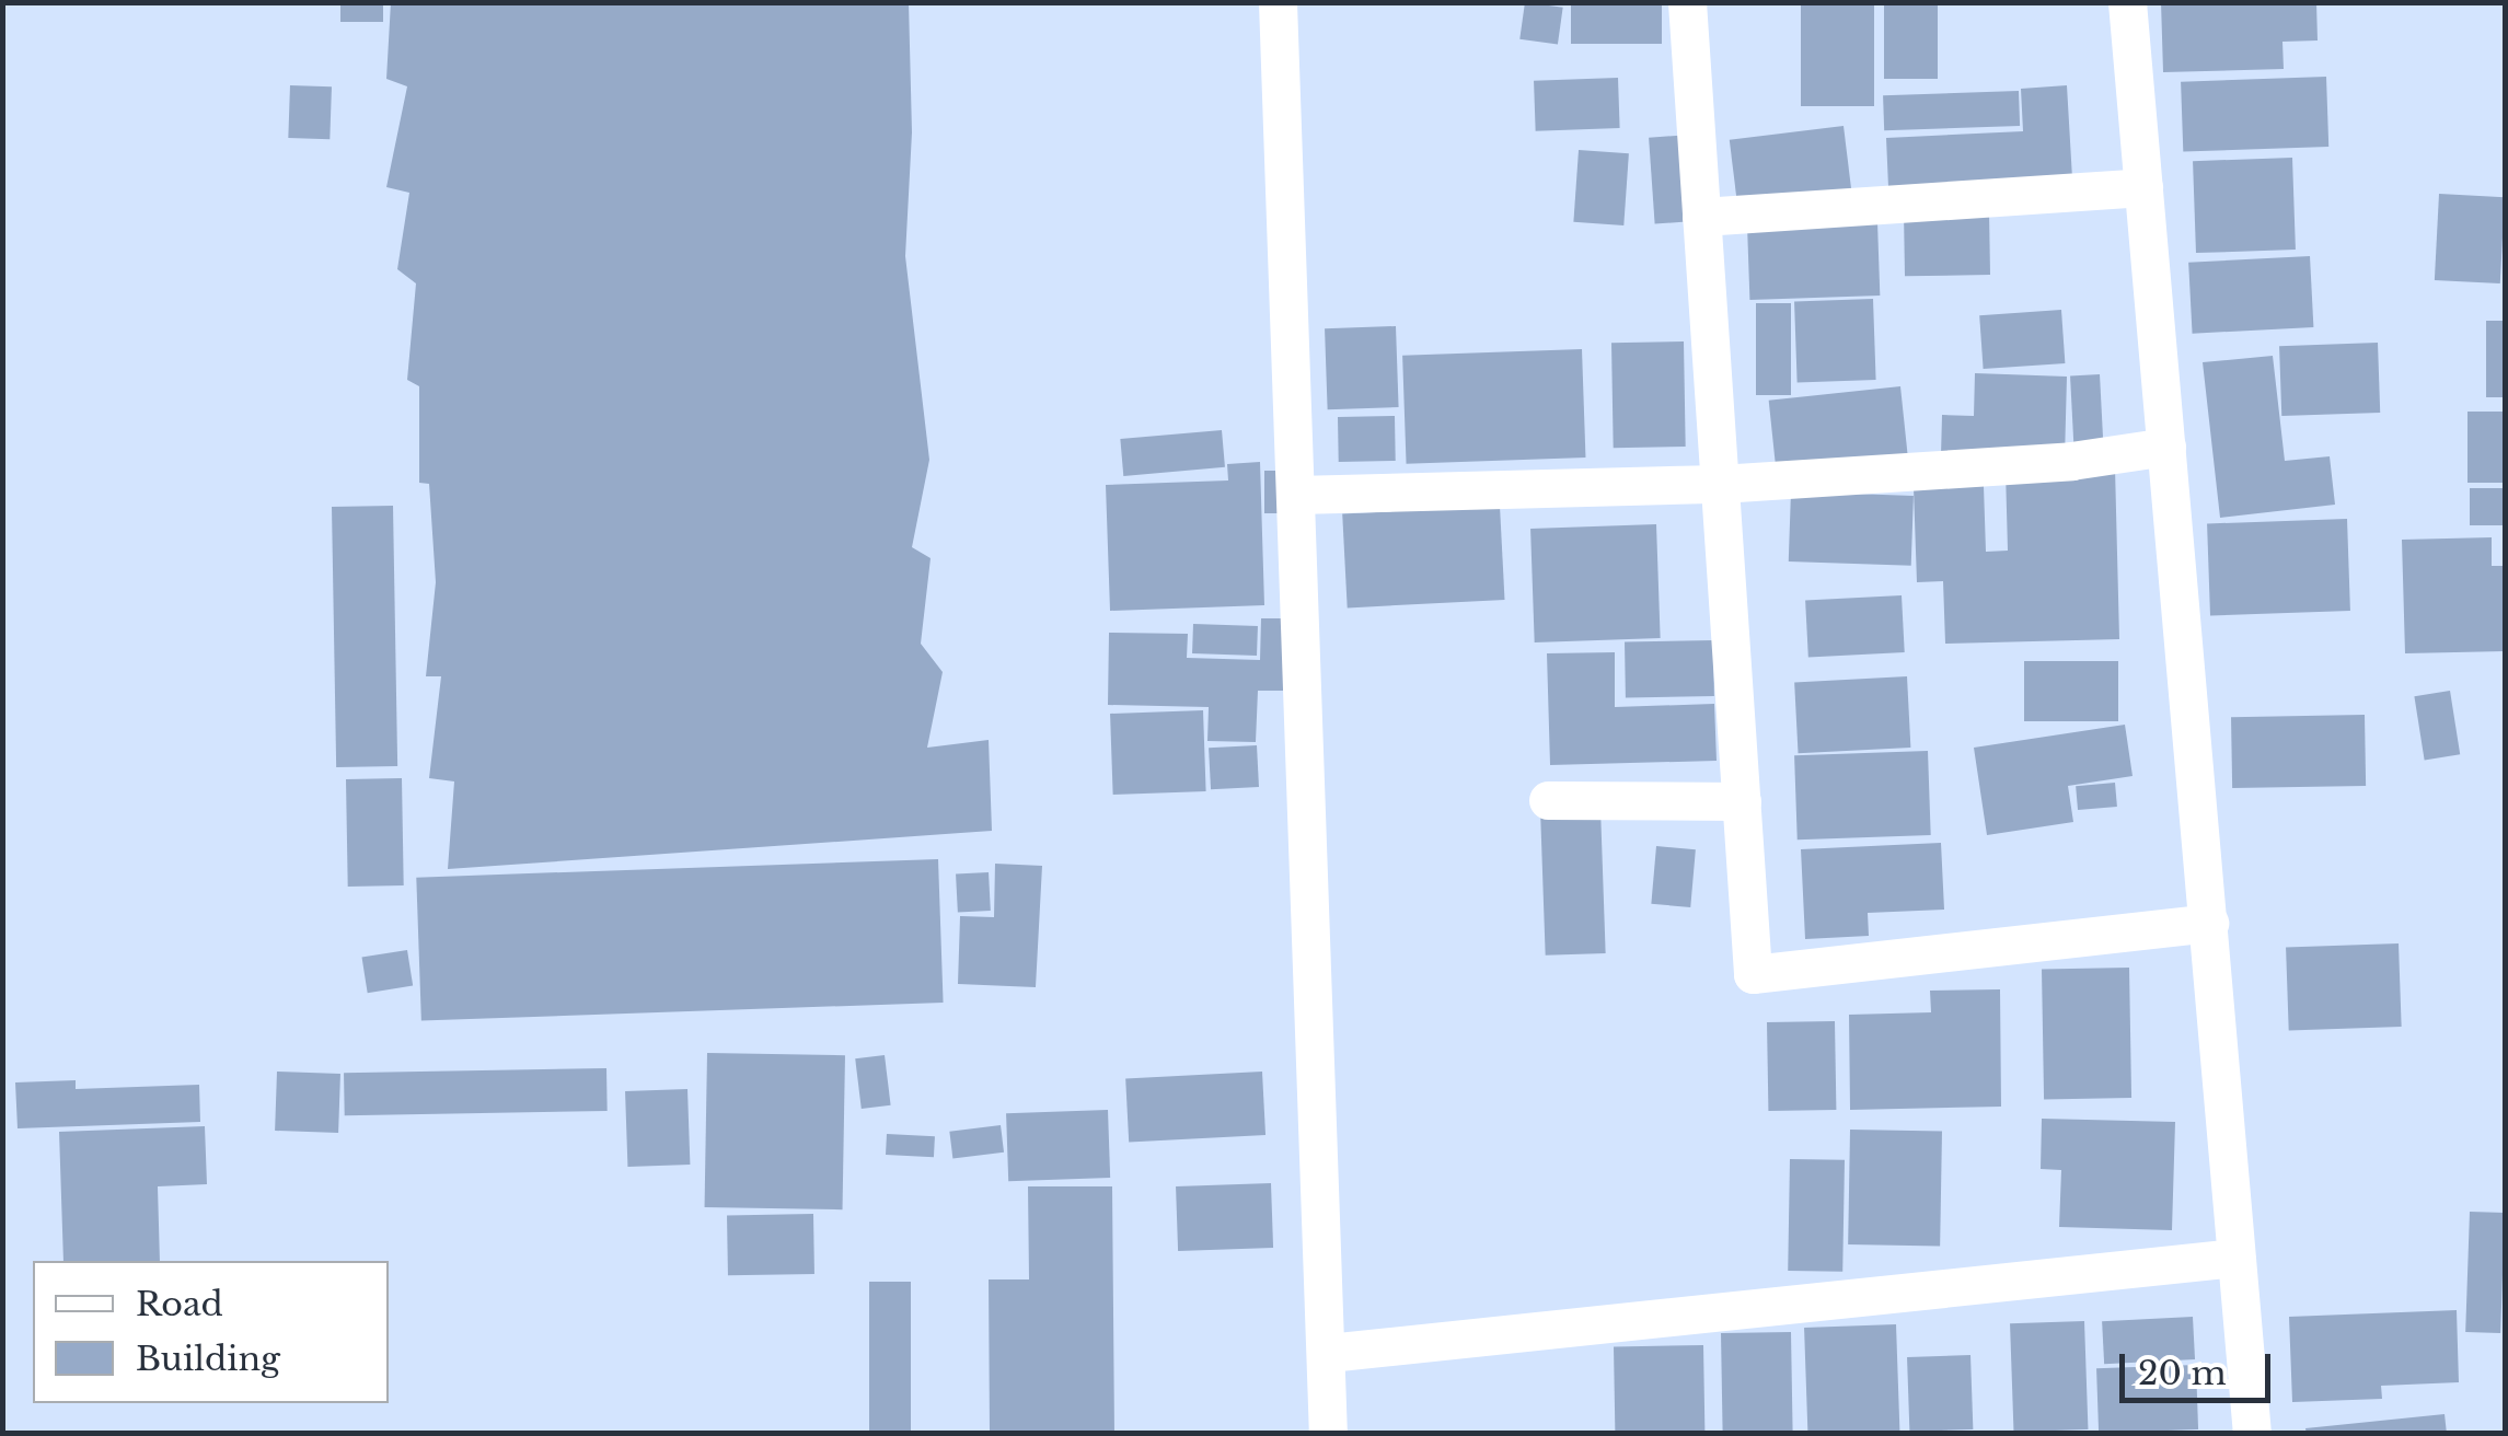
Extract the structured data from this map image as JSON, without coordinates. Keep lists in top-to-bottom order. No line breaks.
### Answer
{"legend":["Road","Building"],"scale_bar":"20 m"}
